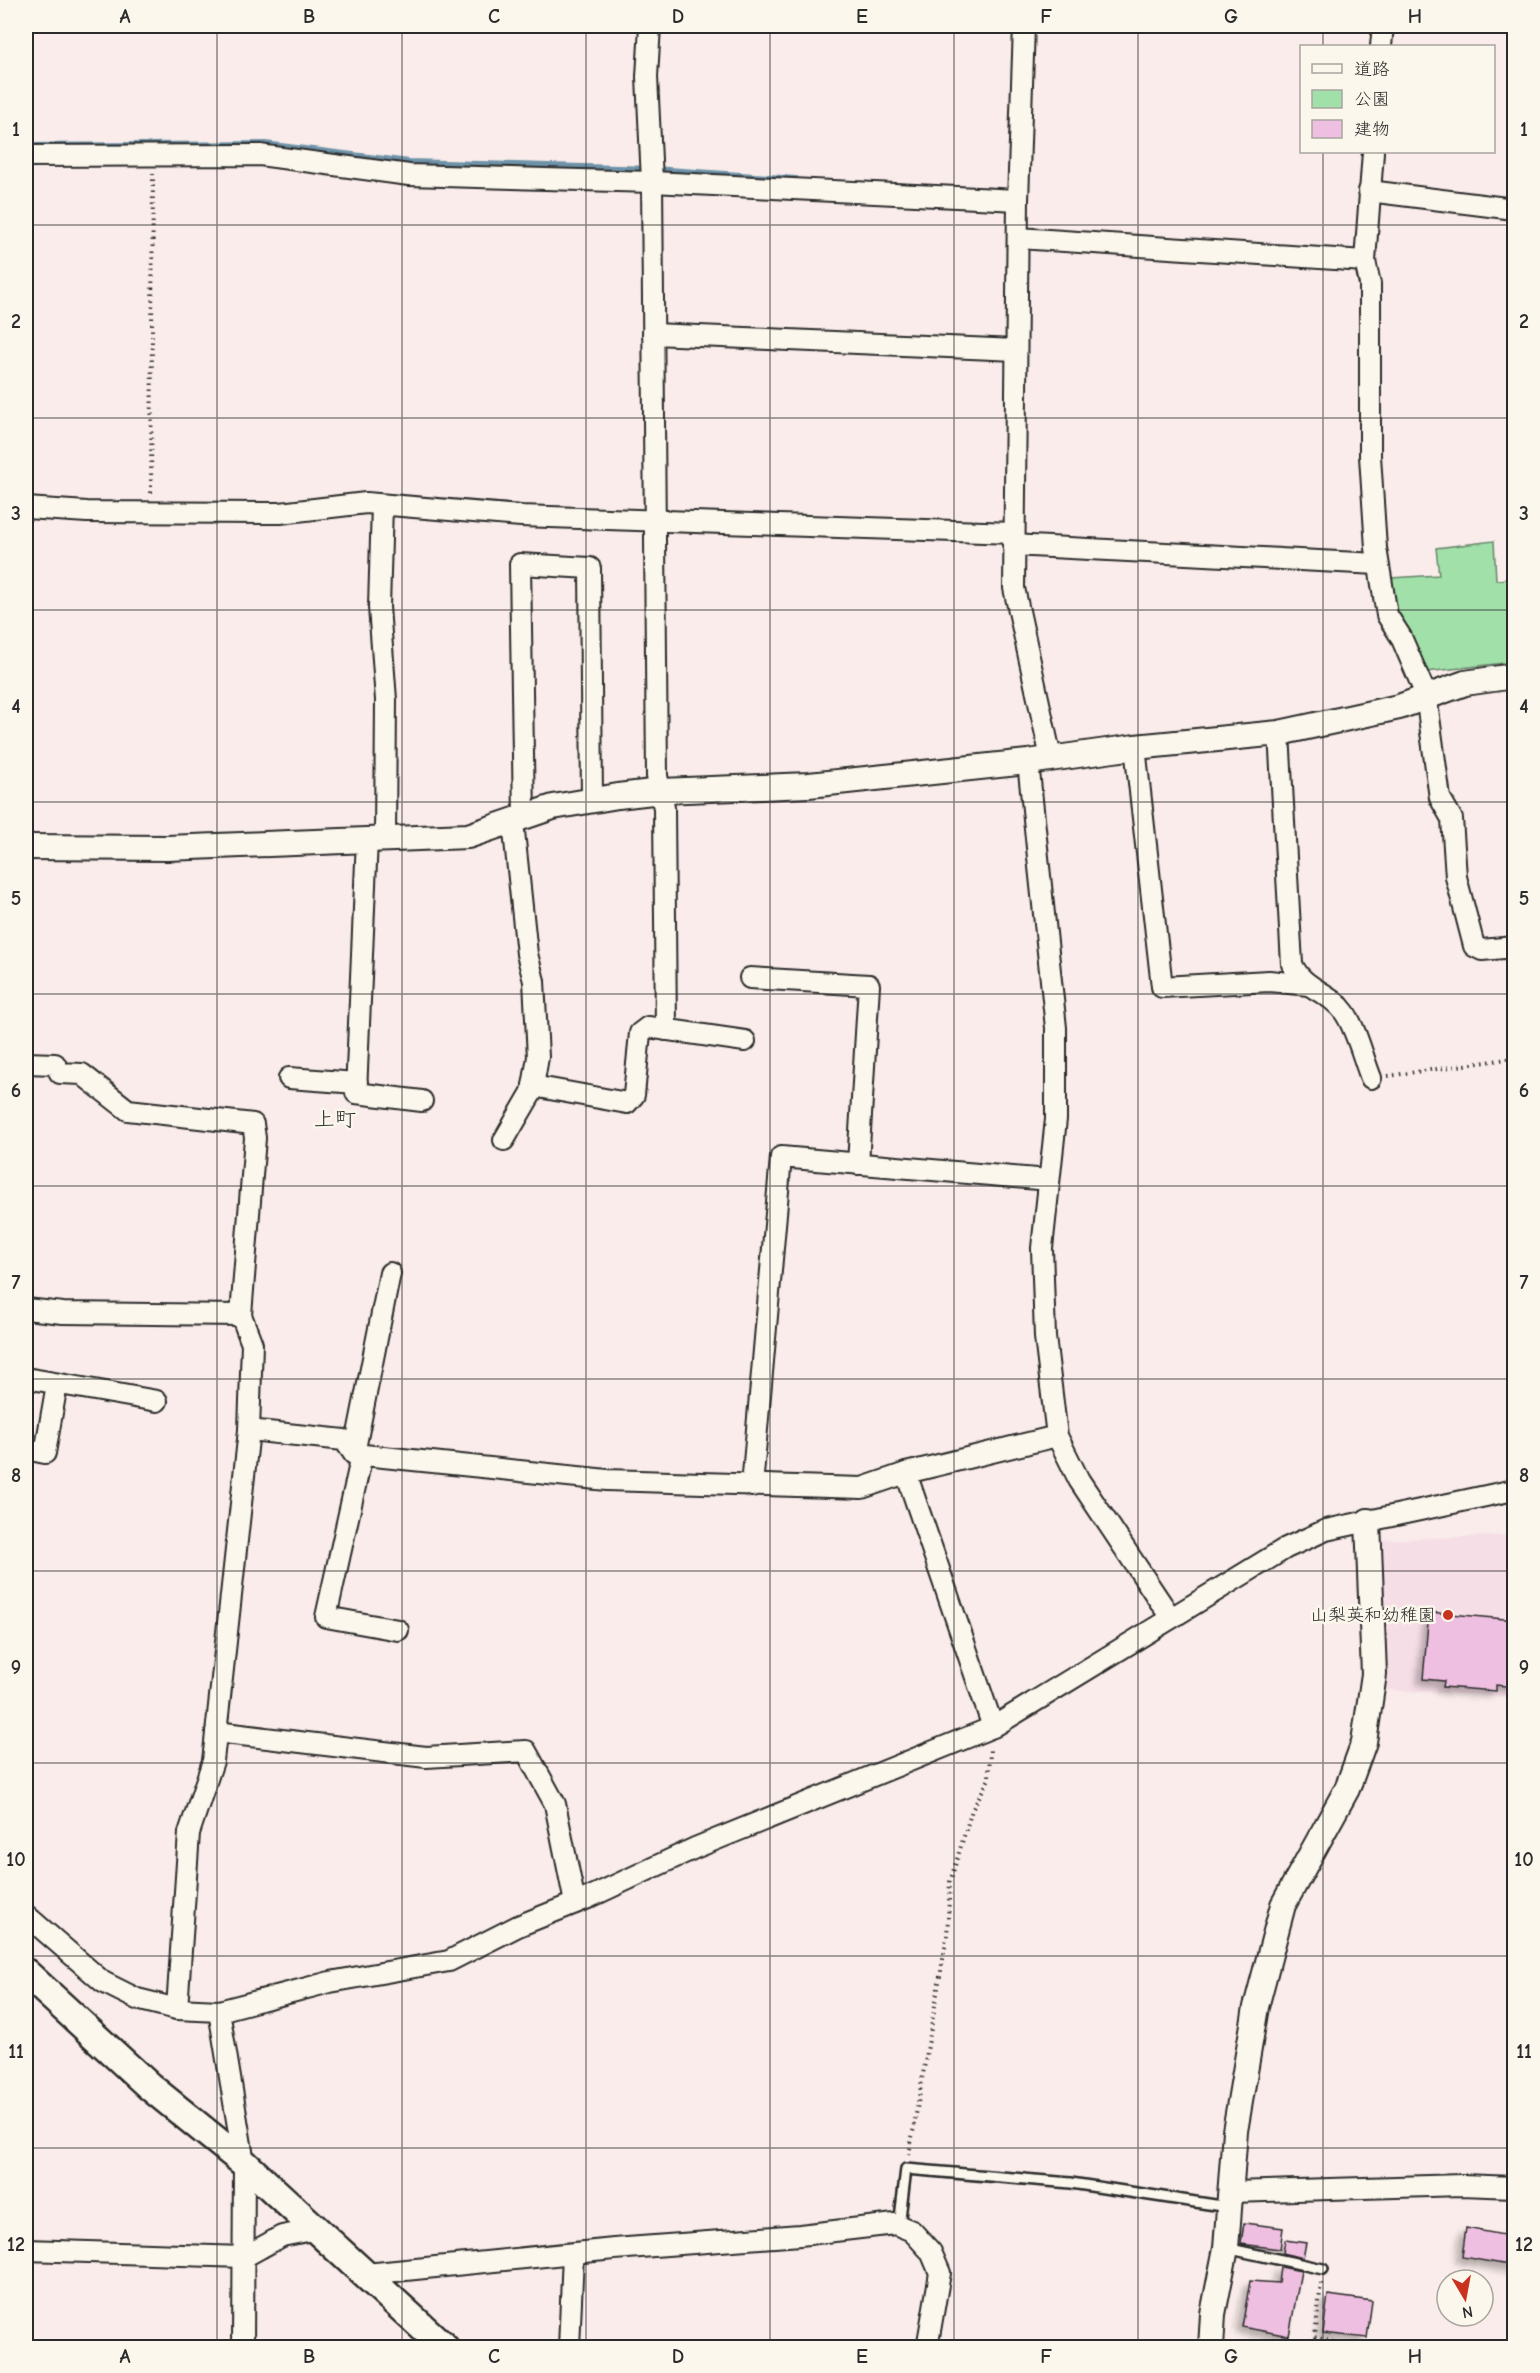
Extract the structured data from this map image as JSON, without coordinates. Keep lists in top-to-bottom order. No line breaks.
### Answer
{"districts":["上町"],"places":["山梨英和幼稚園"],"legend":["道路","公園","建物"],"north":"bottom","grid":{"columns":["A","B","C","D","E","F","G","H"],"rows":["1","2","3","4","5","6","7","8","9","10","11","12"]}}
